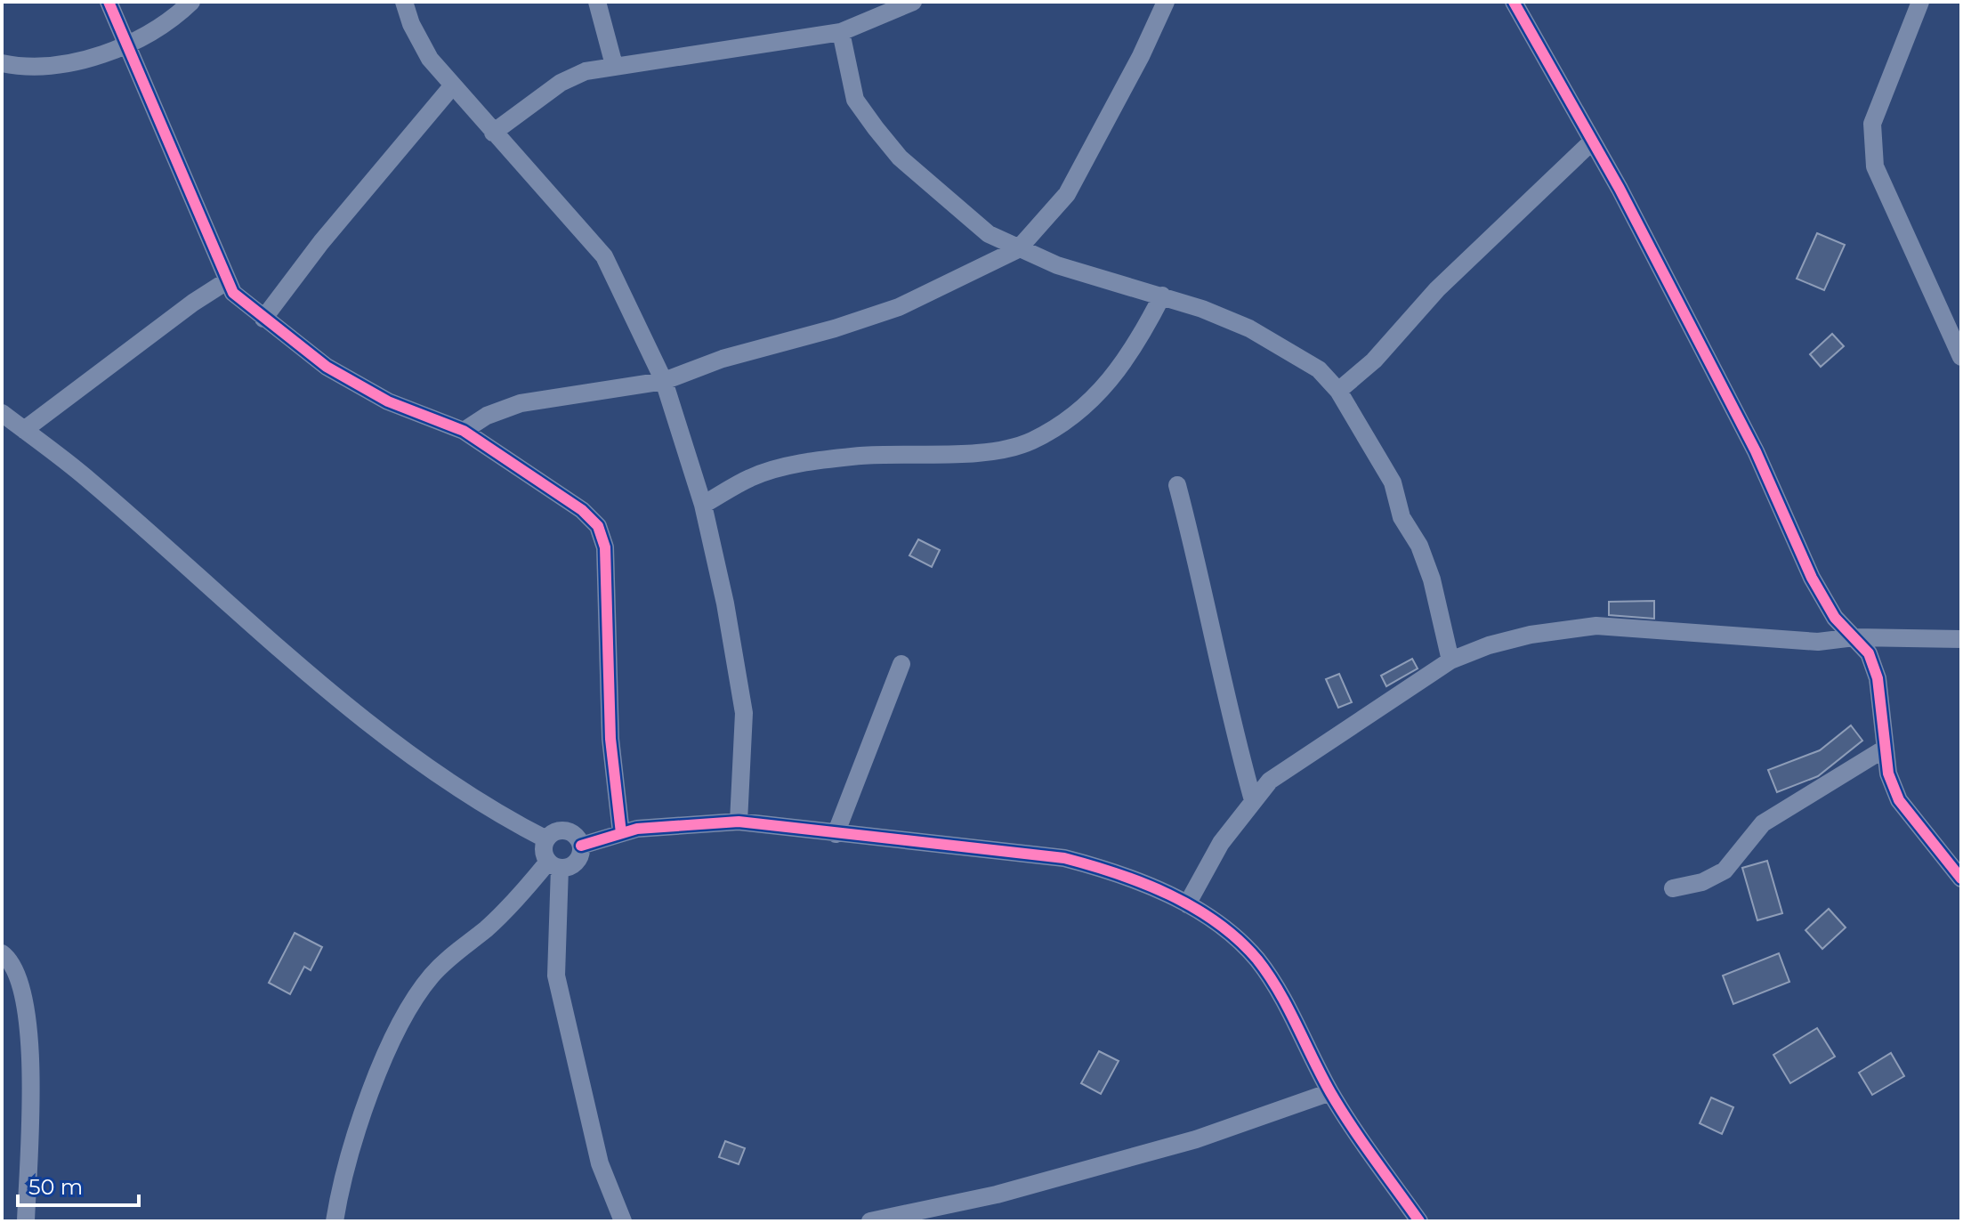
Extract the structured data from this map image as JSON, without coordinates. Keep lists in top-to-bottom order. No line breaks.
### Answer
{"scale_bar":"50 m"}
